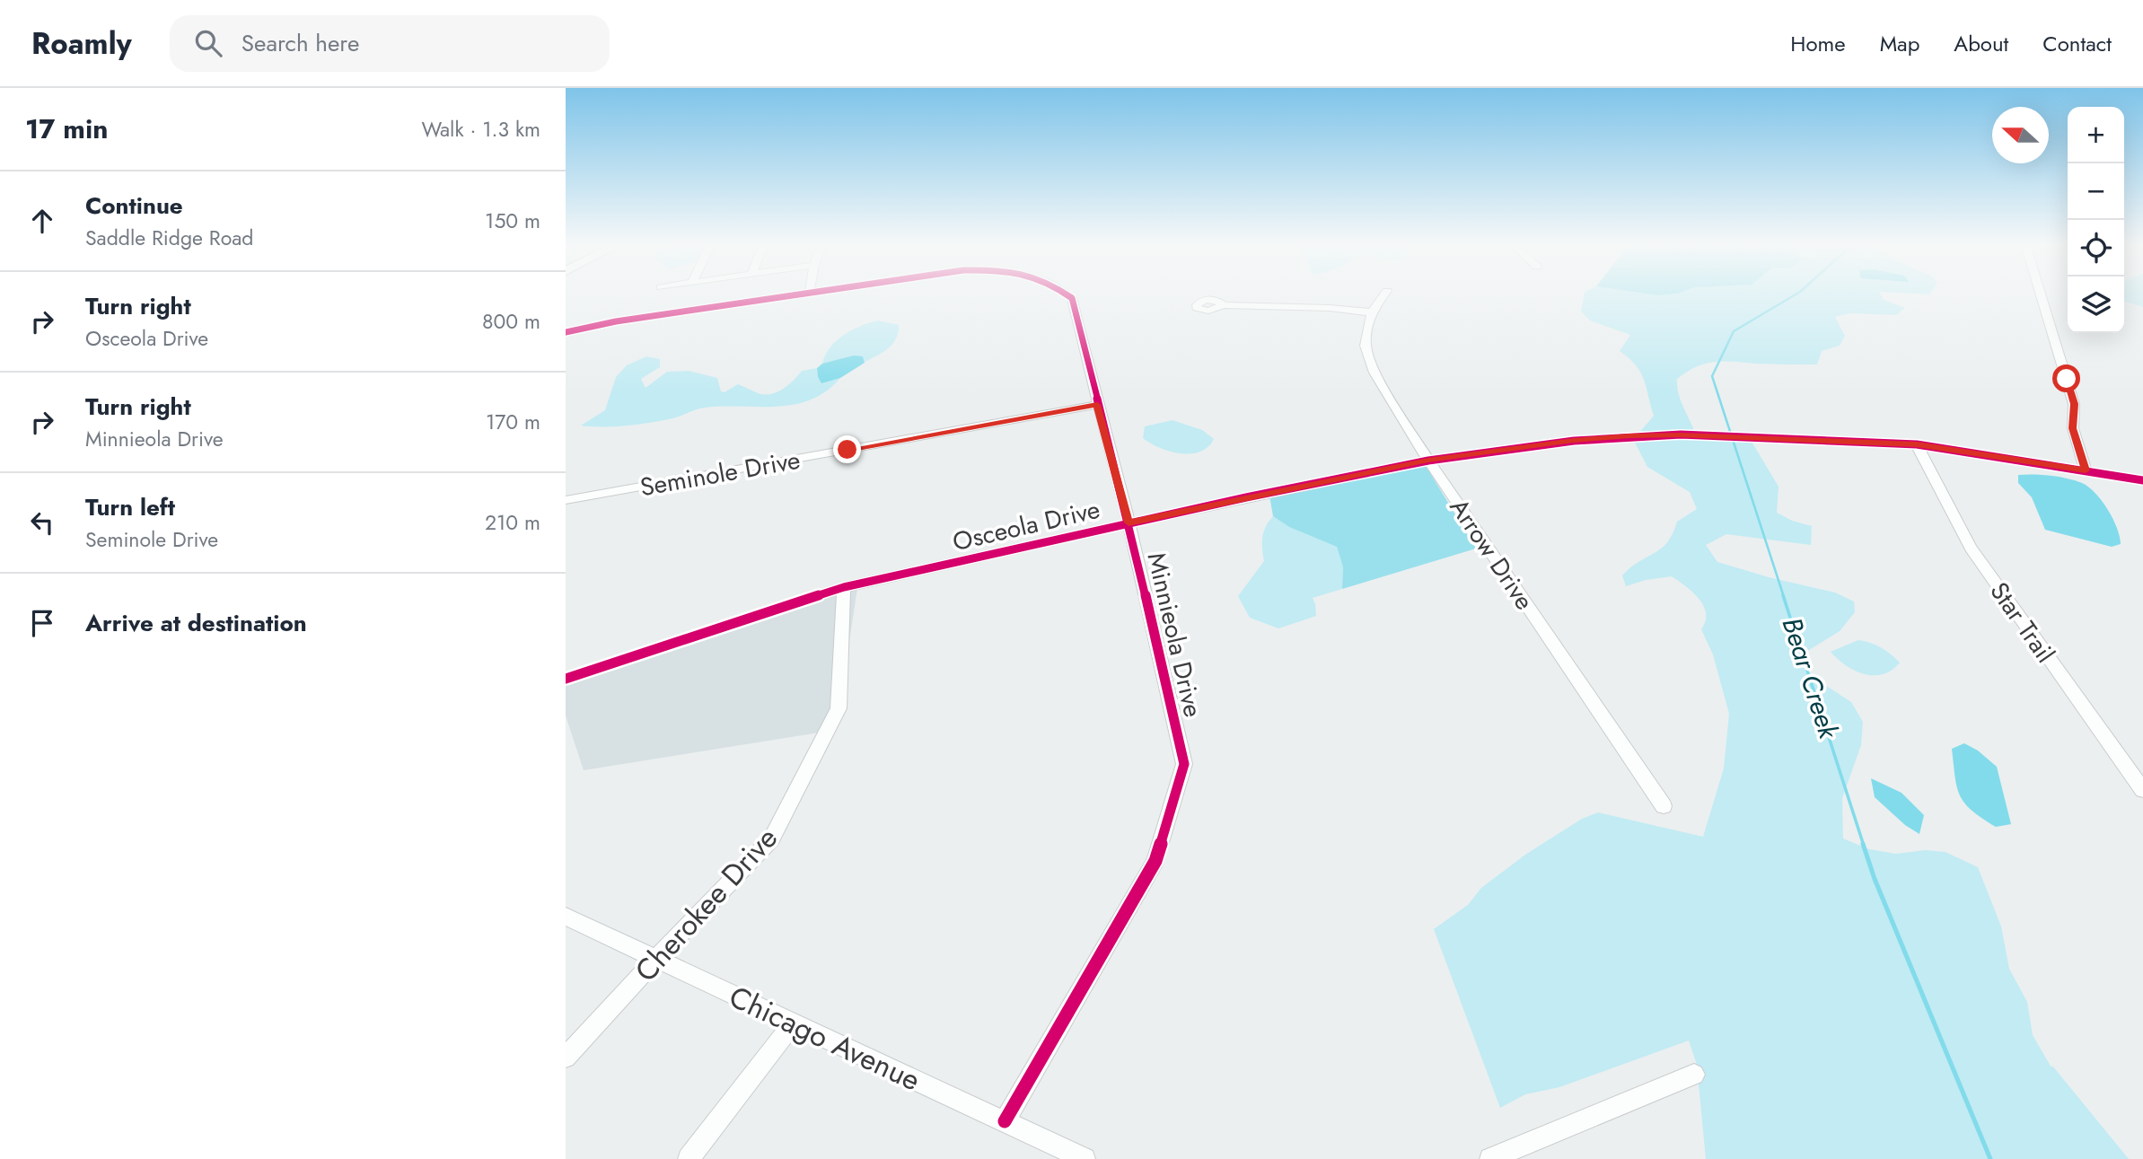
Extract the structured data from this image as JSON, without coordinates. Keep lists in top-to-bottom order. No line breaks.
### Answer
{"streets":{"street":["Seminole Drive","Osceola Drive","Arrow Drive","Star Trail","Minnieola Drive","Cherokee Drive","Chicago Avenue"]},"crossings":[["Seminole Drive","Minnieola Drive"],["Osceola Drive","Arrow Drive"],["Osceola Drive","Star Trail"],["Osceola Drive","Minnieola Drive"],["Osceola Drive","Cherokee Drive"],["Minnieola Drive","Chicago Avenue"],["Cherokee Drive","Chicago Avenue"]],"water":["Bear Creek"],"north":"left","page":{"header":"Roamly","search":"Search here","nav":["Home","Map","About","Contact"],"heading":["17 min","Walk · 1.3 km"],"map_buttons":["+","−"],"list":[["Continue","Saddle Ridge Road","150 m"],["Turn right","Osceola Drive","800 m"],["Turn right","Minnieola Drive","170 m"],["Turn left","Seminole Drive","210 m"],"Arrive at destination"]}}
